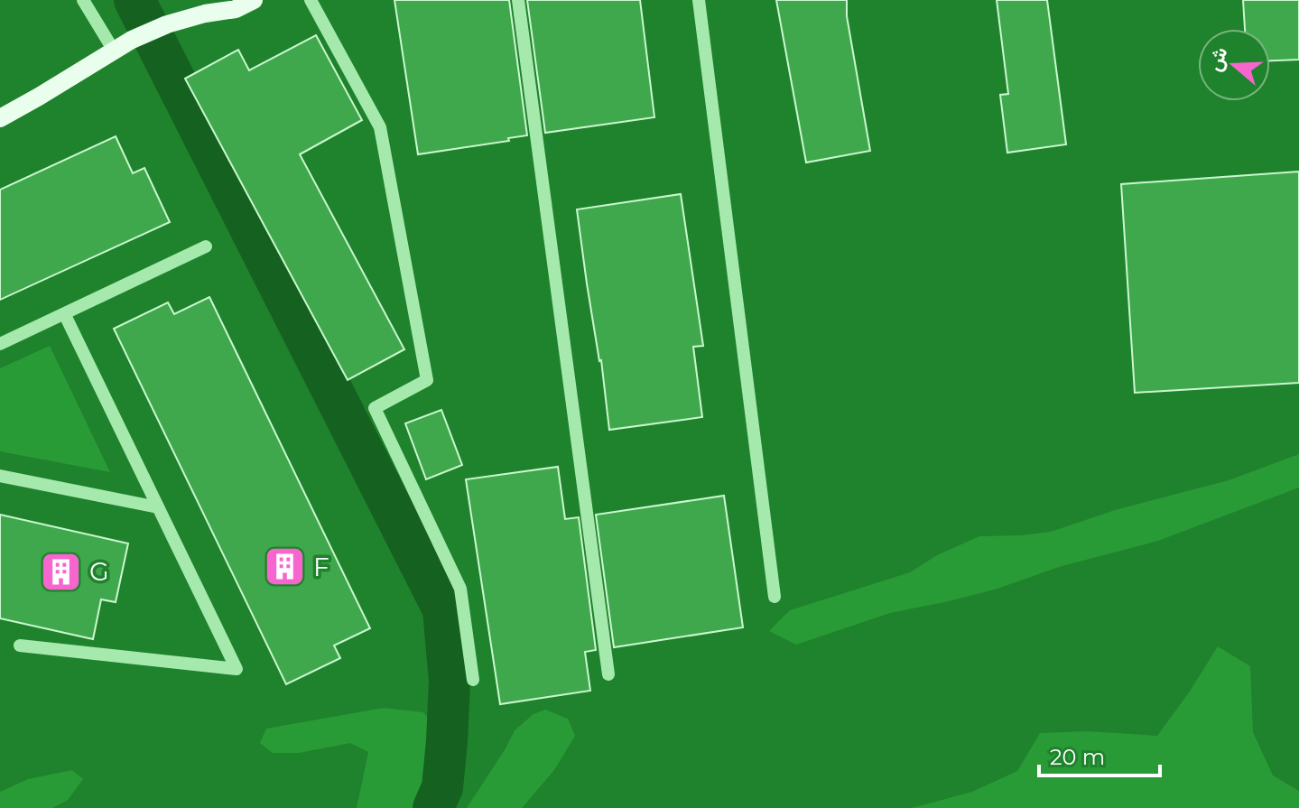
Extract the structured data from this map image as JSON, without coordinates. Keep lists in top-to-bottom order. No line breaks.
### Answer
{"places":{"building":["F","G"]},"scale_bar":"20 m","north":"left"}
